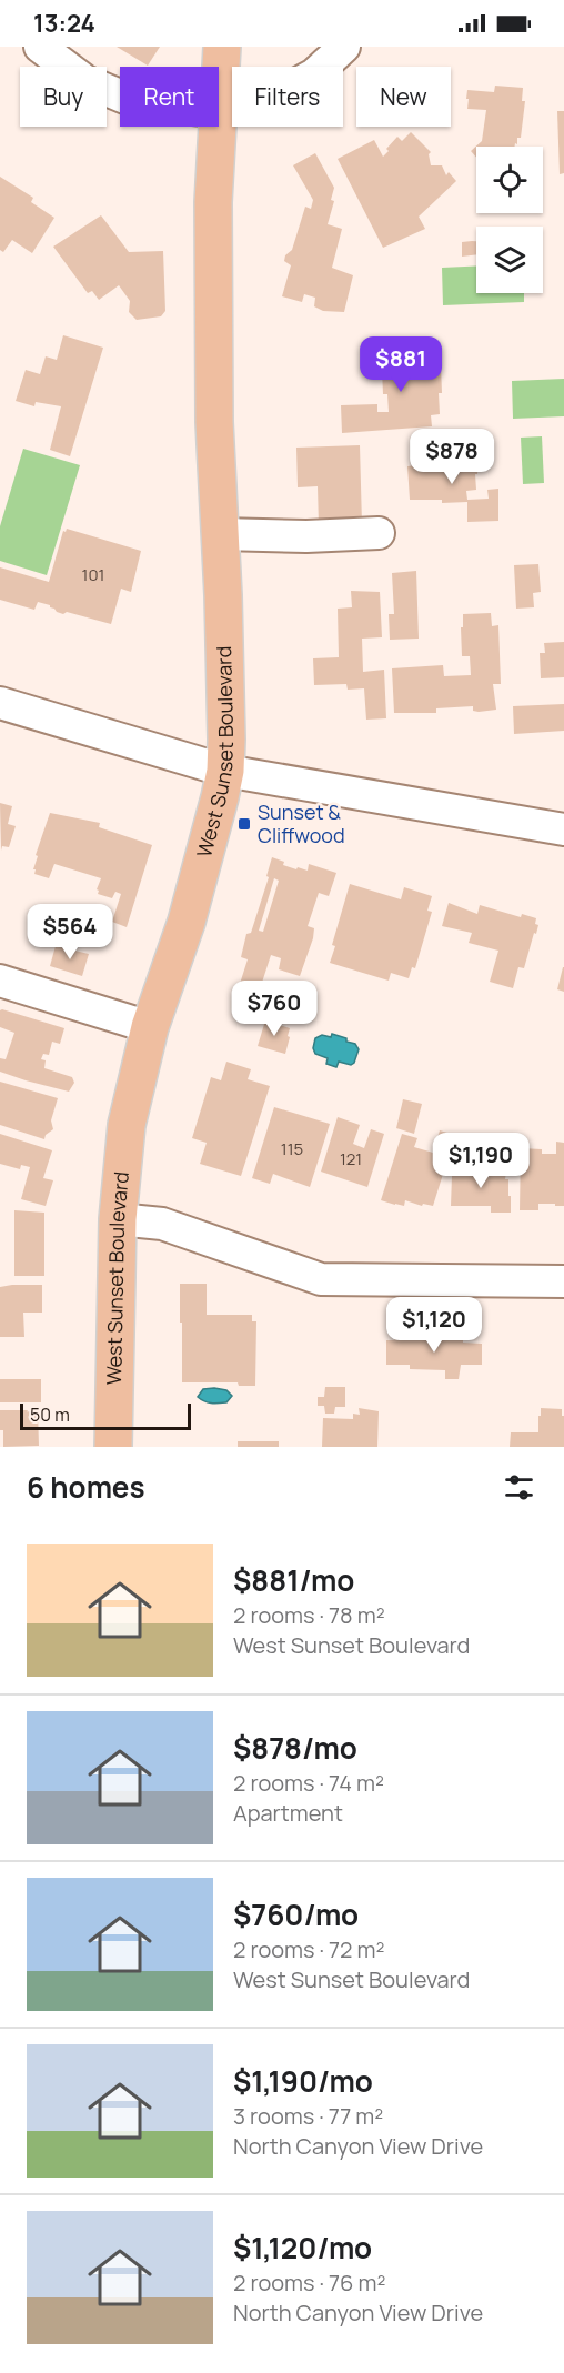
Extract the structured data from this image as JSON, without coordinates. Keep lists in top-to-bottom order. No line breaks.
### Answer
{"streets":{"main road":["West Sunset Boulevard"]},"places":{"transit":["Sunset & Cliffwood"]},"house_numbers":["101","115","121"],"scale_bar":"50 m","page":{"status":"13:24","chip":["Buy","Rent","Filters","New"],"price":["$881","$878","$564","$760","$1,190","$1,120"],"scale":"50 m","heading":"6 homes","list":[{"name":"$881/mo","note":"2 rooms · 78 m² · West Sunset Boulevard"},{"name":"$878/mo","note":"2 rooms · 74 m² · Apartment"},{"name":"$760/mo","note":"2 rooms · 72 m² · West Sunset Boulevard"},{"name":"$1,190/mo","note":"3 rooms · 77 m² · North Canyon View Drive"},{"name":"$1,120/mo","note":"2 rooms · 76 m² · North Canyon View Drive"}]}}
